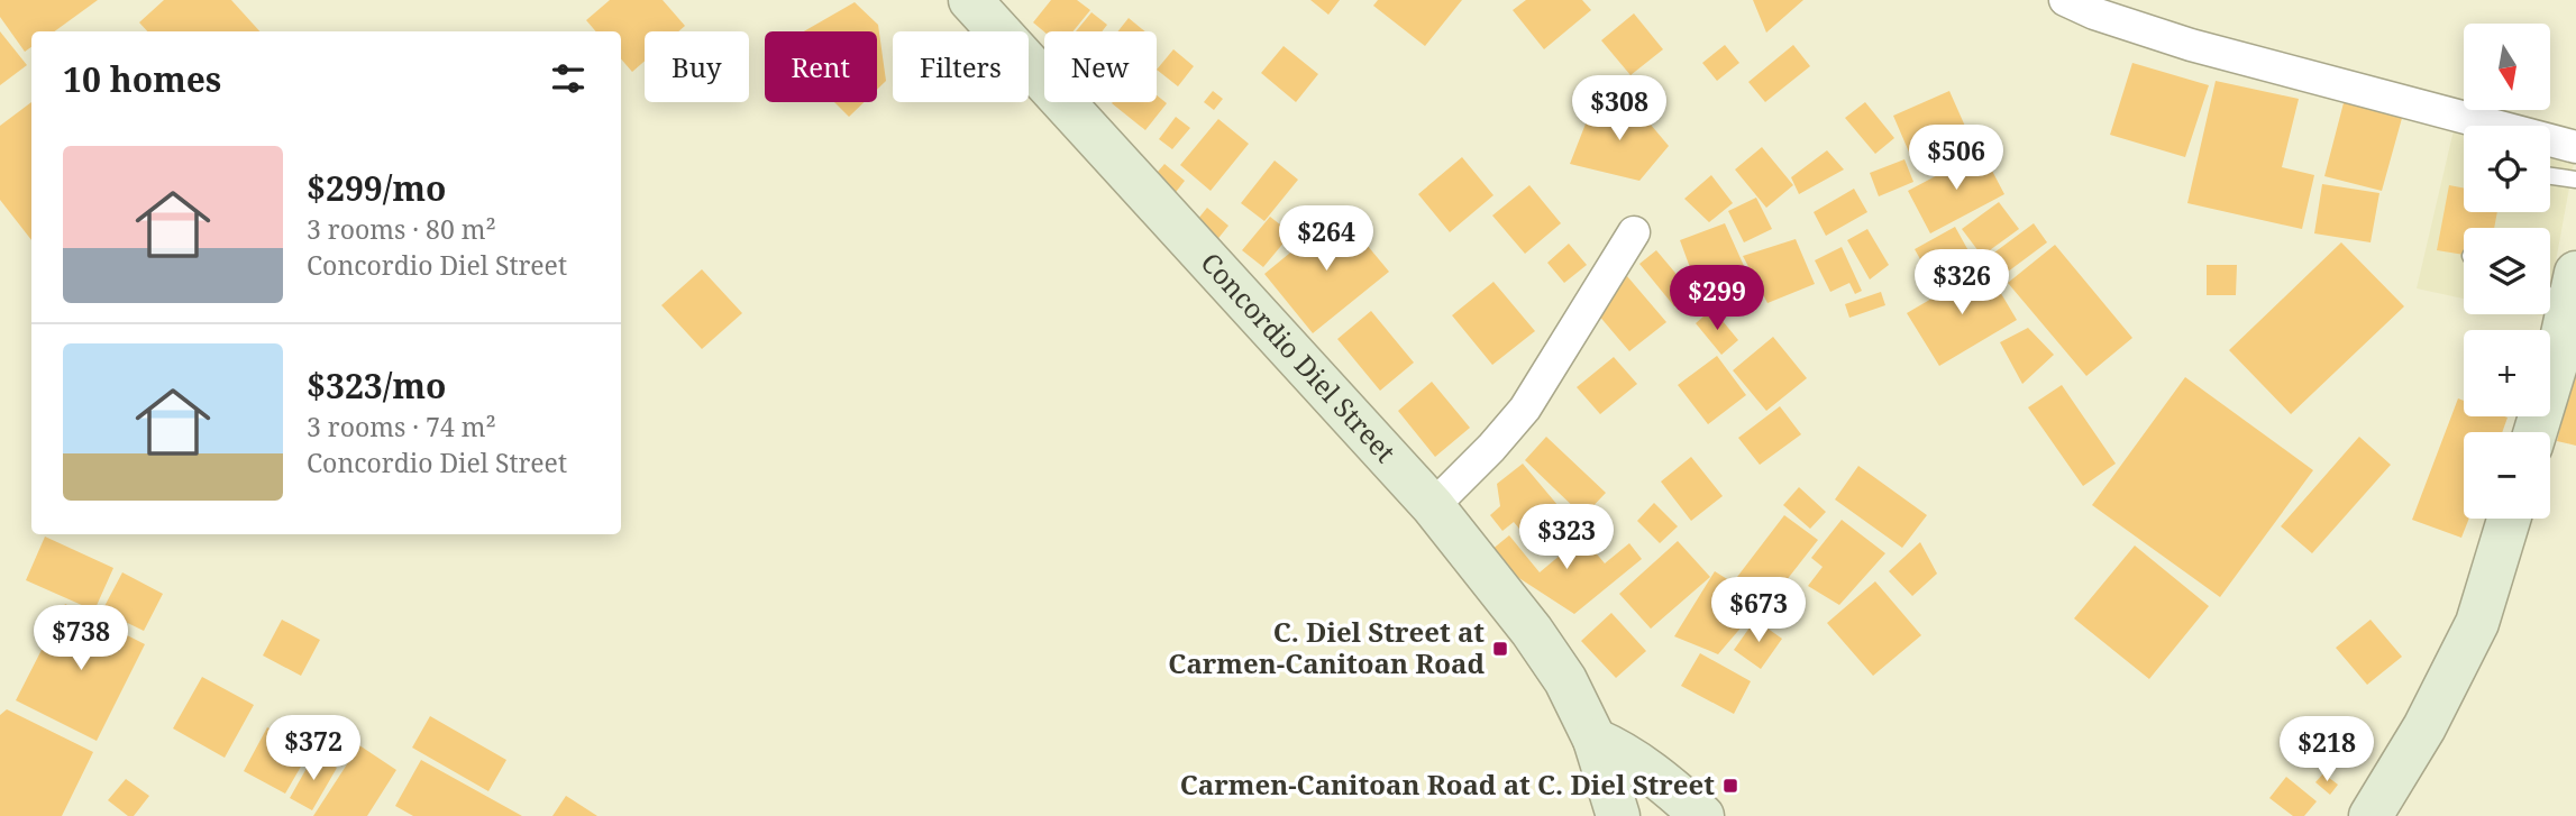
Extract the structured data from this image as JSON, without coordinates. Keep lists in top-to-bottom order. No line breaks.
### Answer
{"streets":{"main road":["Concordio Diel Street"]},"places":{"transit":["C. Diel Street at Carmen-Canitoan Road","Carmen-Canitoan Road at C. Diel Street"]},"north":"bottom","page":{"map_buttons":["+","−"],"chip":["Buy","Rent","Filters","New"],"heading":"10 homes","price":["$308","$506","$264","$326","$299","$323","$673","$738","$372","$218"],"list":[{"name":"$299/mo","note":"3 rooms · 80 m² · Concordio Diel Street"},{"name":"$323/mo","note":"3 rooms · 74 m² · Concordio Diel Street"}]}}
